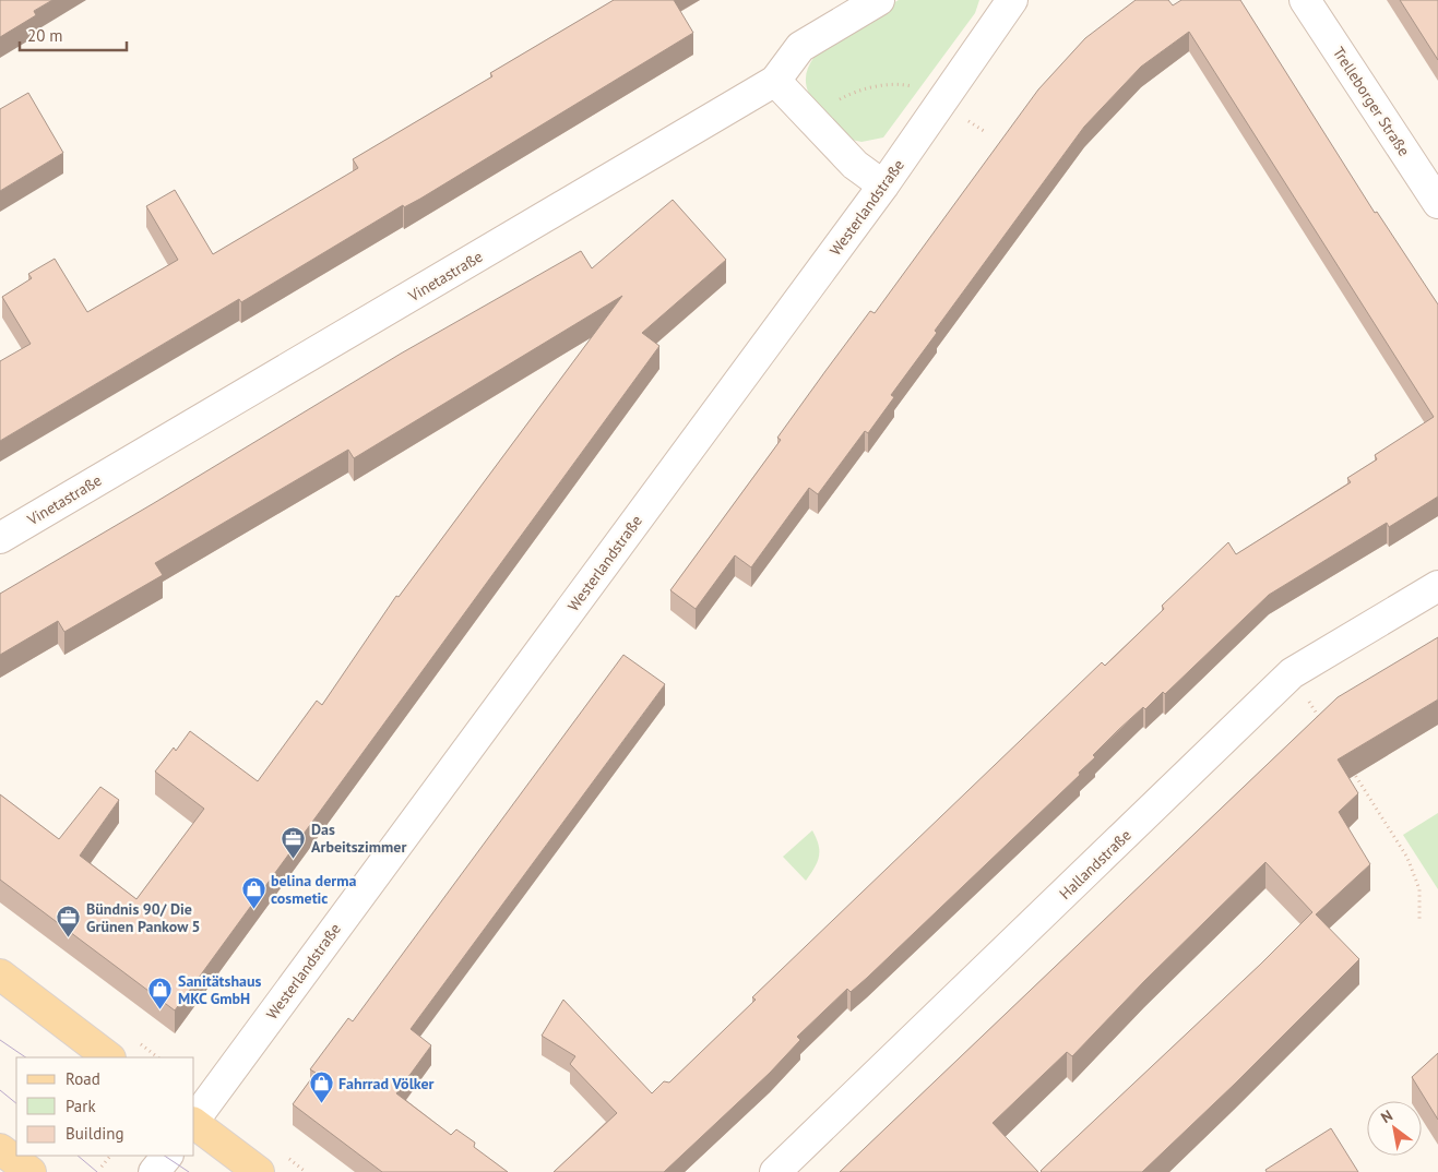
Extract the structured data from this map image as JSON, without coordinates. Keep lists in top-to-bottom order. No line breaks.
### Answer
{"streets":{"street":["Trelleborger Straße","Westerlandstraße","Vinetastraße","Hallandstraße"]},"places":{"office":["Das Arbeitszimmer","Bündnis 90/ Die Grünen Pankow 5"],"shop":["belina derma cosmetic","Sanitätshaus MKC GmbH","Fahrrad Völker"]},"legend":["Road","Park","Building"],"scale_bar":"20 m","north":"top left"}
